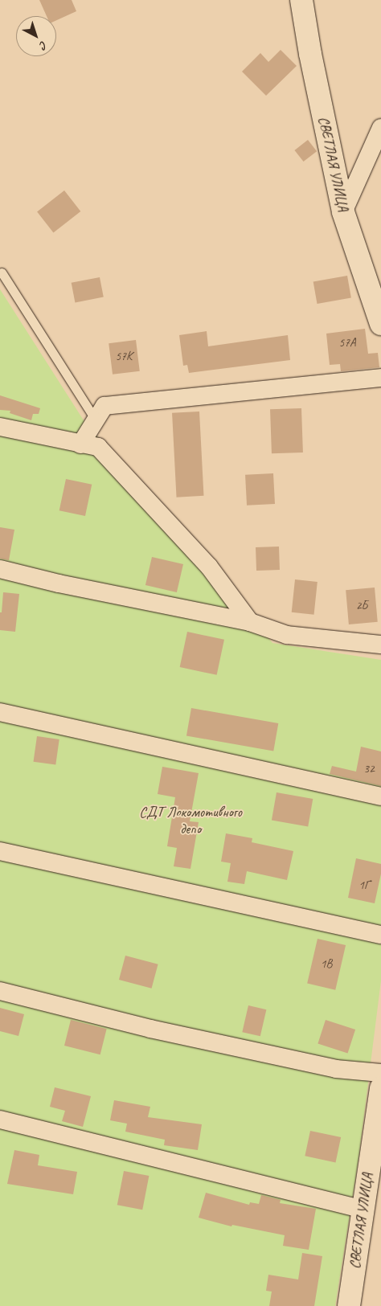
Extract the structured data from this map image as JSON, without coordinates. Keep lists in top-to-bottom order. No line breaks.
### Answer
{"streets":{"street":["СВЕТЛАЯ УЛИЦА"]},"parks":["СДТ Локомотивного депо"],"house_numbers":["57А","57К","2Б","32","1Г","1В"],"north":"bottom right"}
